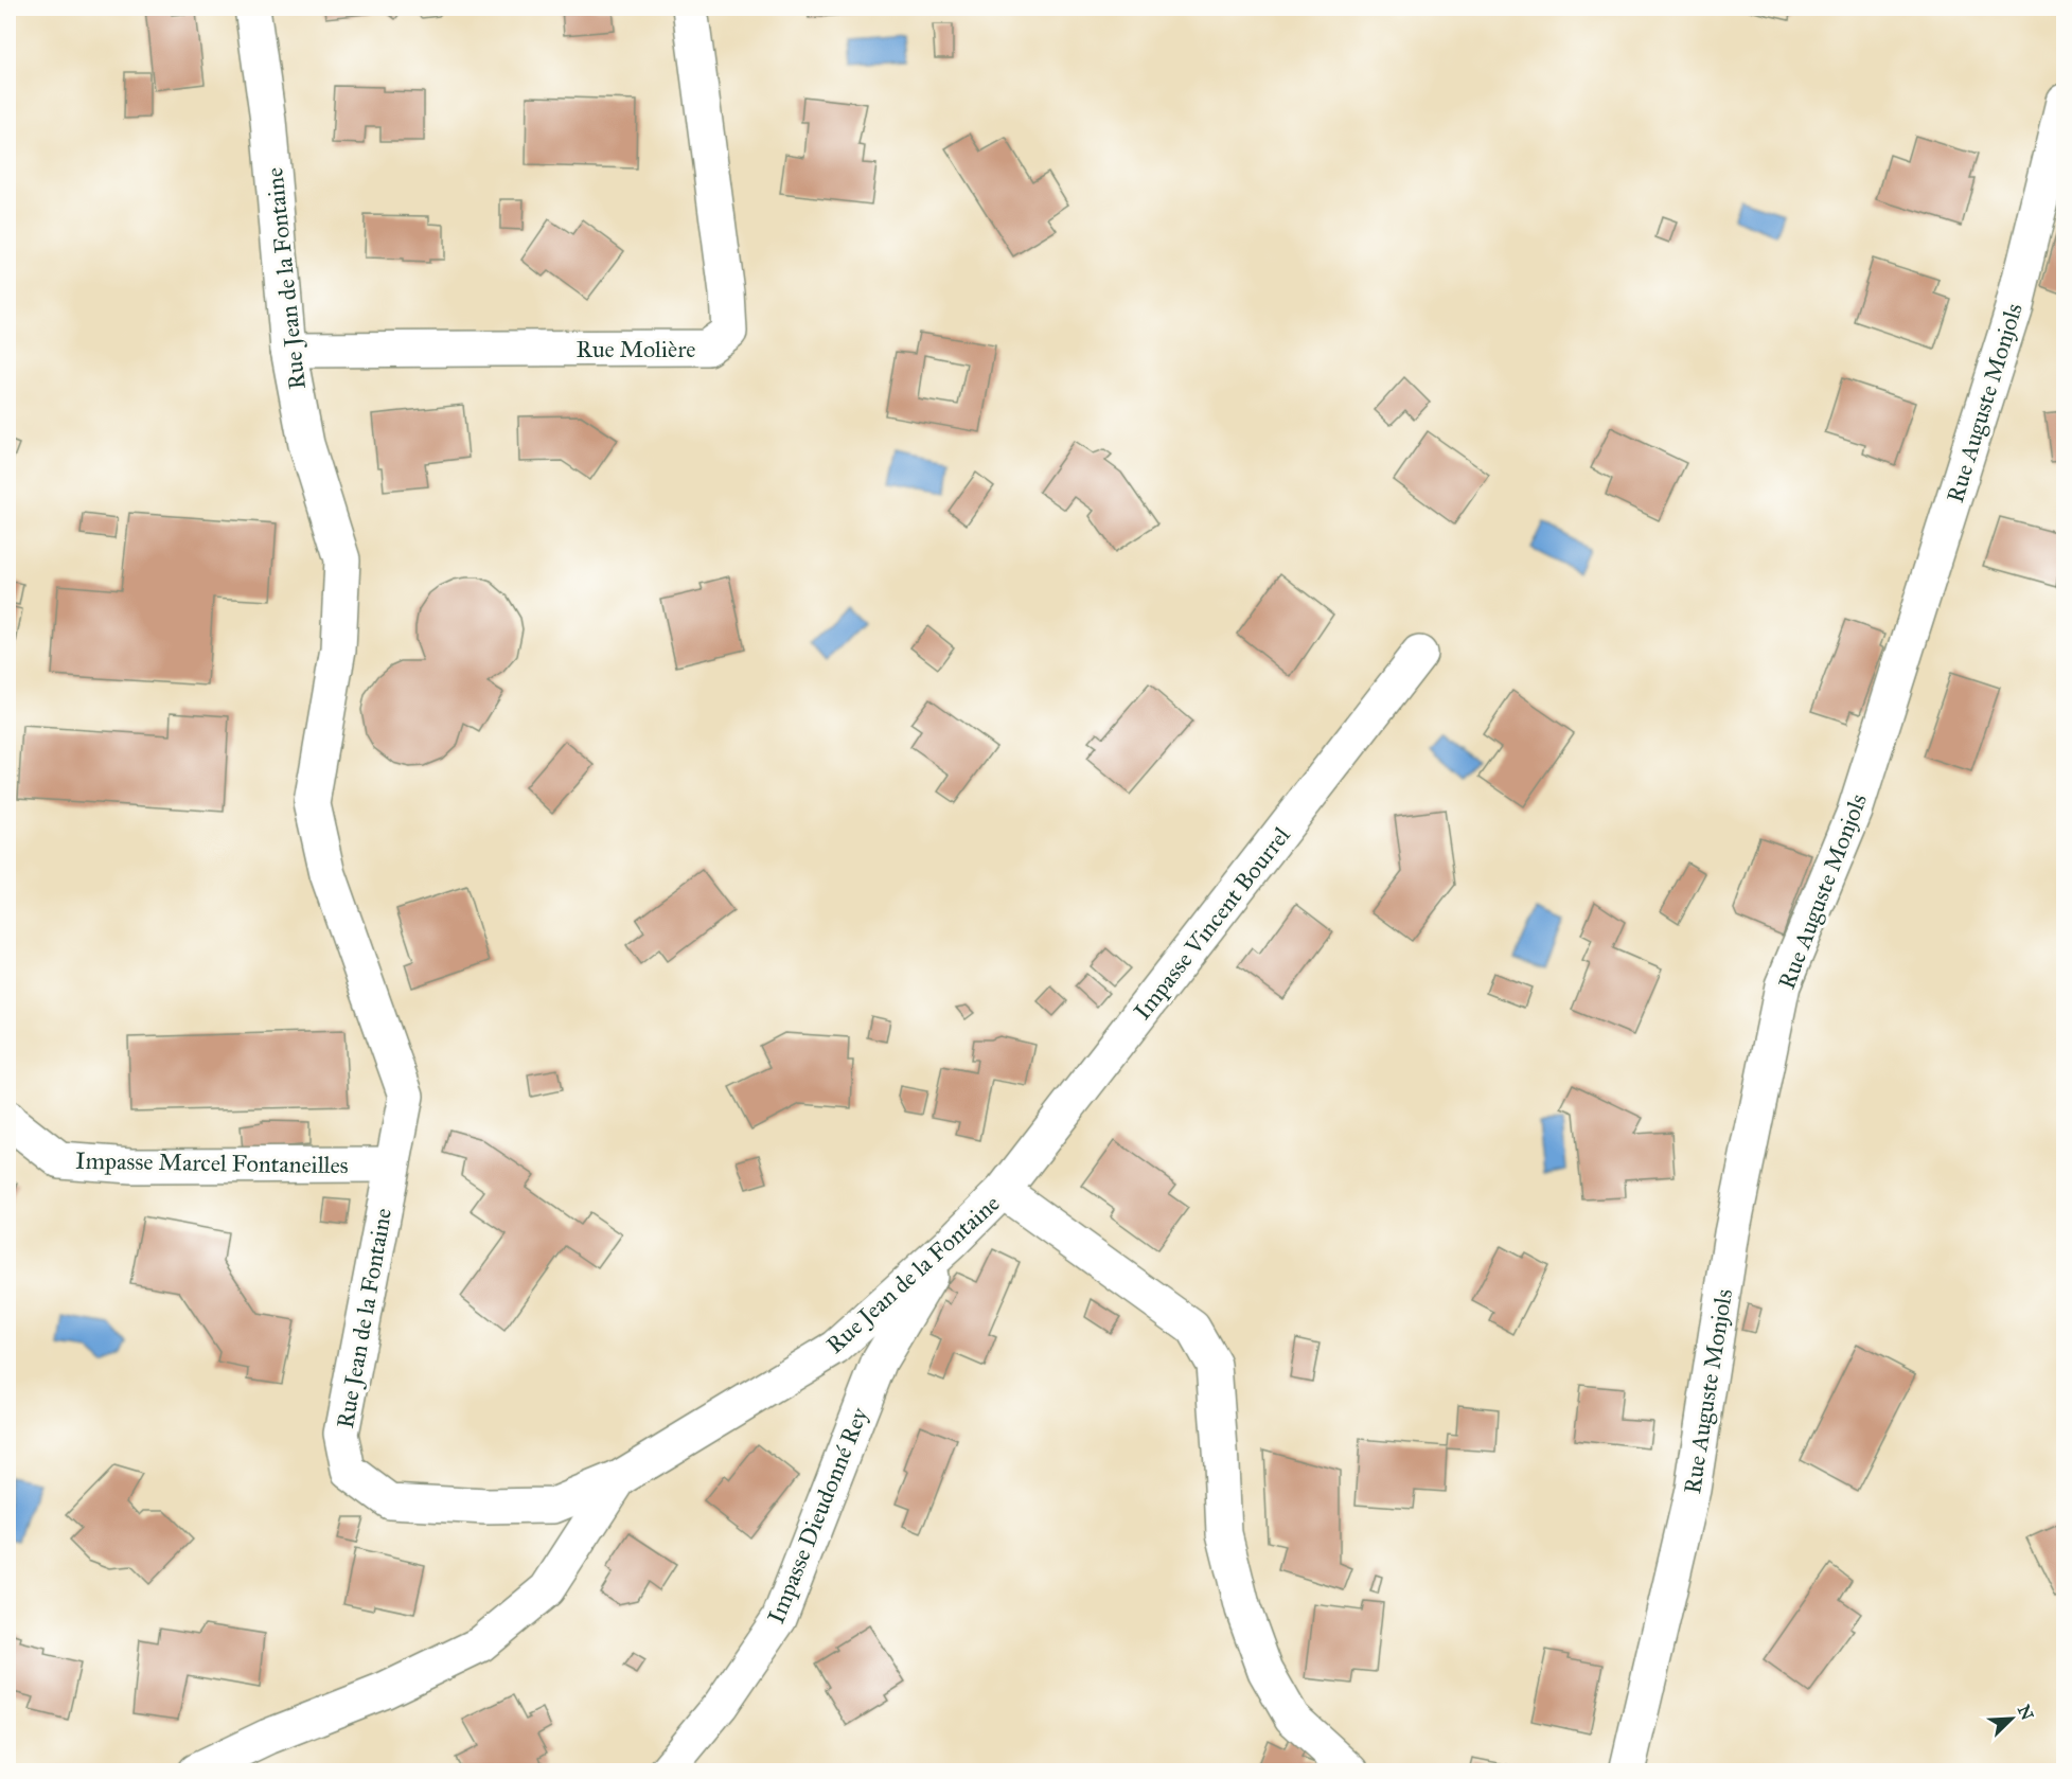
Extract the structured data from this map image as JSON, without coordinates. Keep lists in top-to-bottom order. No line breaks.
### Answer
{"streets":{"street":["Rue Jean de la Fontaine","Rue Molière","Rue Auguste Monjols","Impasse Vincent Bourrel","Impasse Marcel Fontaneilles","Impasse Dieudonné Rey"]},"crossings":[["Rue Jean de la Fontaine","Rue Molière"],["Rue Jean de la Fontaine","Impasse Vincent Bourrel"],["Rue Jean de la Fontaine","Impasse Marcel Fontaneilles"],["Rue Jean de la Fontaine","Impasse Dieudonné Rey"]],"north":"top right"}
